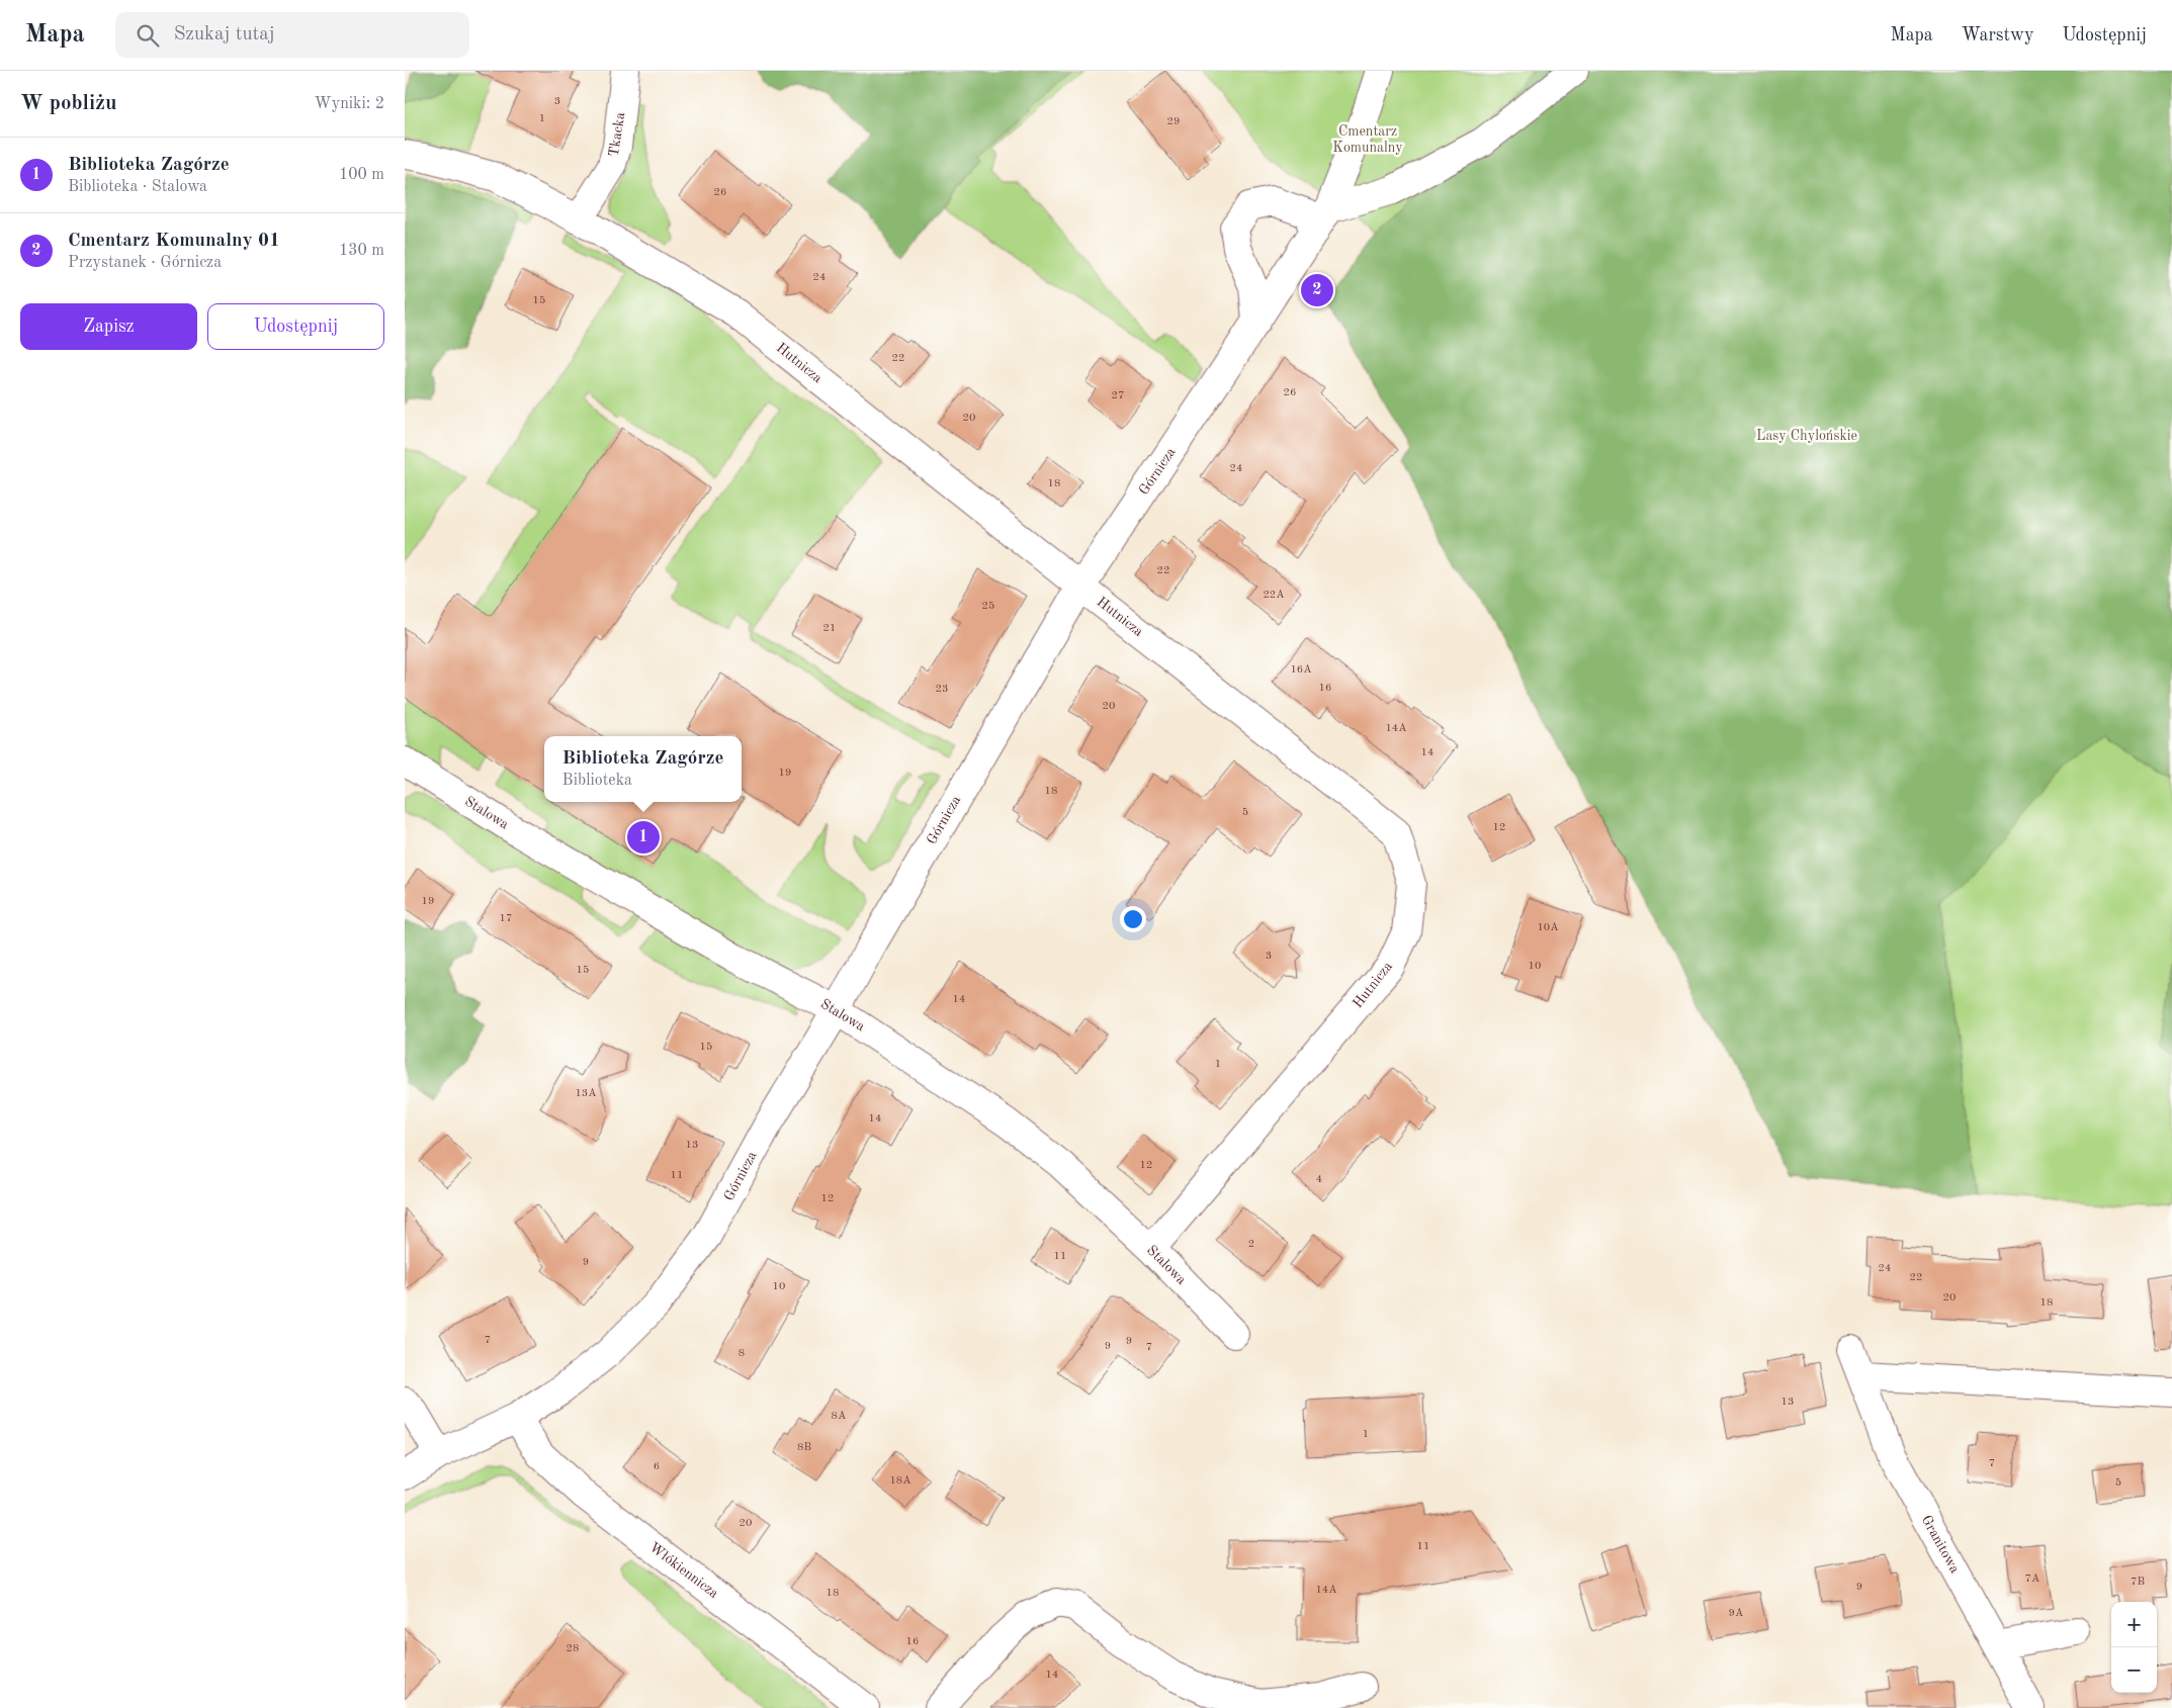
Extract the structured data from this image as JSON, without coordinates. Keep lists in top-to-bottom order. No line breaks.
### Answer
{"streets":{"street":["Tkacka","Hutnicza","Górnicza","Stalowa","Granitowa","Włókiennicza"]},"crossings":[["Tkacka","Hutnicza"],["Hutnicza","Górnicza"],["Hutnicza","Stalowa"],["Górnicza","Stalowa"],["Górnicza","Włókiennicza"]],"parks":["Cmentarz Komunalny","Lasy Chylońskie"],"house_numbers":["3","1","29","26","24","15","22","26","27","20","24","18","22","22A","25","21","16A","16","23","20","14A","14","19","18","5","12","19","17","10A","3","10","15","14","15","1","13A","14","13","12","11","4","12","2","11","9","24","22","10","20","18","7","9","9","7","8","13","8A","1","8B","7","6","18A","5","20","11","7A","7B","9","14A","18","9A","16","28","14"],"page":{"header":"Mapa","search":"Szukaj tutaj","nav":["Mapa","Warstwy","Udostępnij"],"heading":["W pobliżu","Wyniki: 2"],"list":[{"mark":"1","name":"Biblioteka Zagórze","note":"Biblioteka · Stalowa","value":"100 m"},{"mark":"2","name":"Cmentarz Komunalny 01","note":"Przystanek · Górnicza","value":"130 m"}],"pins":["2","1"],"buttons":["Zapisz","Udostępnij"],"popup":["Biblioteka Zagórze","Biblioteka"],"map_buttons":["+","−"]}}
